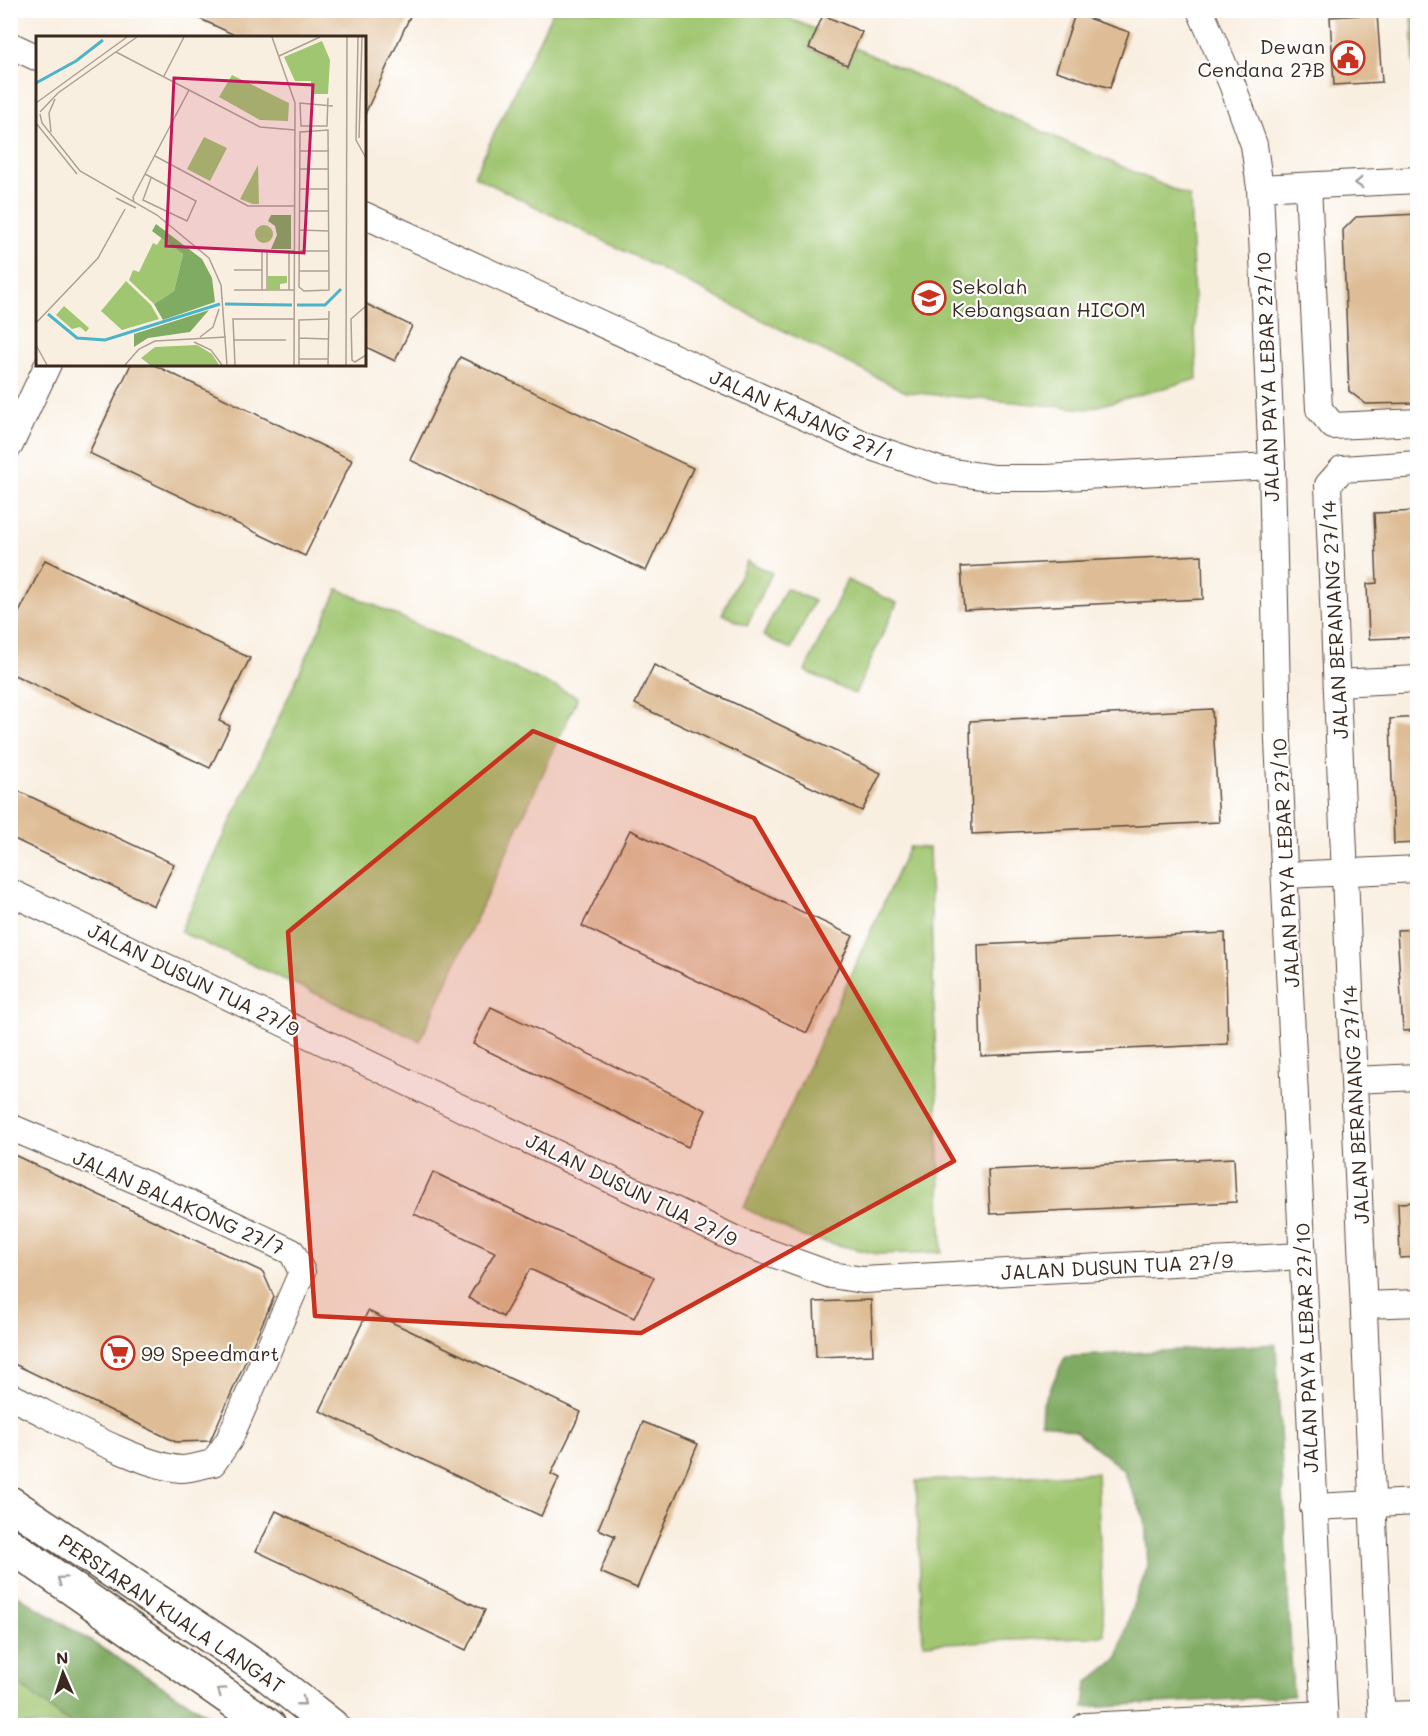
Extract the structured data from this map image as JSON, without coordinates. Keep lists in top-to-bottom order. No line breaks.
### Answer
{"streets":{"main road":["PERSIARAN KUALA LANGAT"],"street":["JALAN PAYA LEBAR 27/10","JALAN KAJANG 27/1","JALAN BERANANG 27/14","JALAN DUSUN TUA 27/9","JALAN BALAKONG 27/7"]},"crossings":[["JALAN PAYA LEBAR 27/10","JALAN KAJANG 27/1"],["JALAN PAYA LEBAR 27/10","JALAN DUSUN TUA 27/9"]],"places":{"public building":["Dewan Cendana 27B"],"school or university":["Sekolah Kebangsaan HICOM"],"supermarket":["99 Speedmart"]},"north":"top"}
